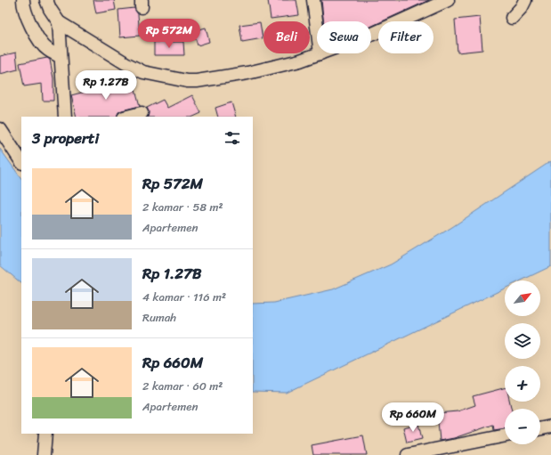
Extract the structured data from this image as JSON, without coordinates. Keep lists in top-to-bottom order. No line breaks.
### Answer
{"north":"top right","page":{"price":["Rp 572M","Rp 1.27B","Rp 660M"],"chip":["Beli","Sewa","Filter"],"heading":"3 properti","list":[{"name":"Rp 572M","note":"2 kamar · 58 m² · Apartemen"},{"name":"Rp 1.27B","note":"4 kamar · 116 m² · Rumah"},{"name":"Rp 660M","note":"2 kamar · 60 m² · Apartemen"}],"map_buttons":["+","−"]}}
